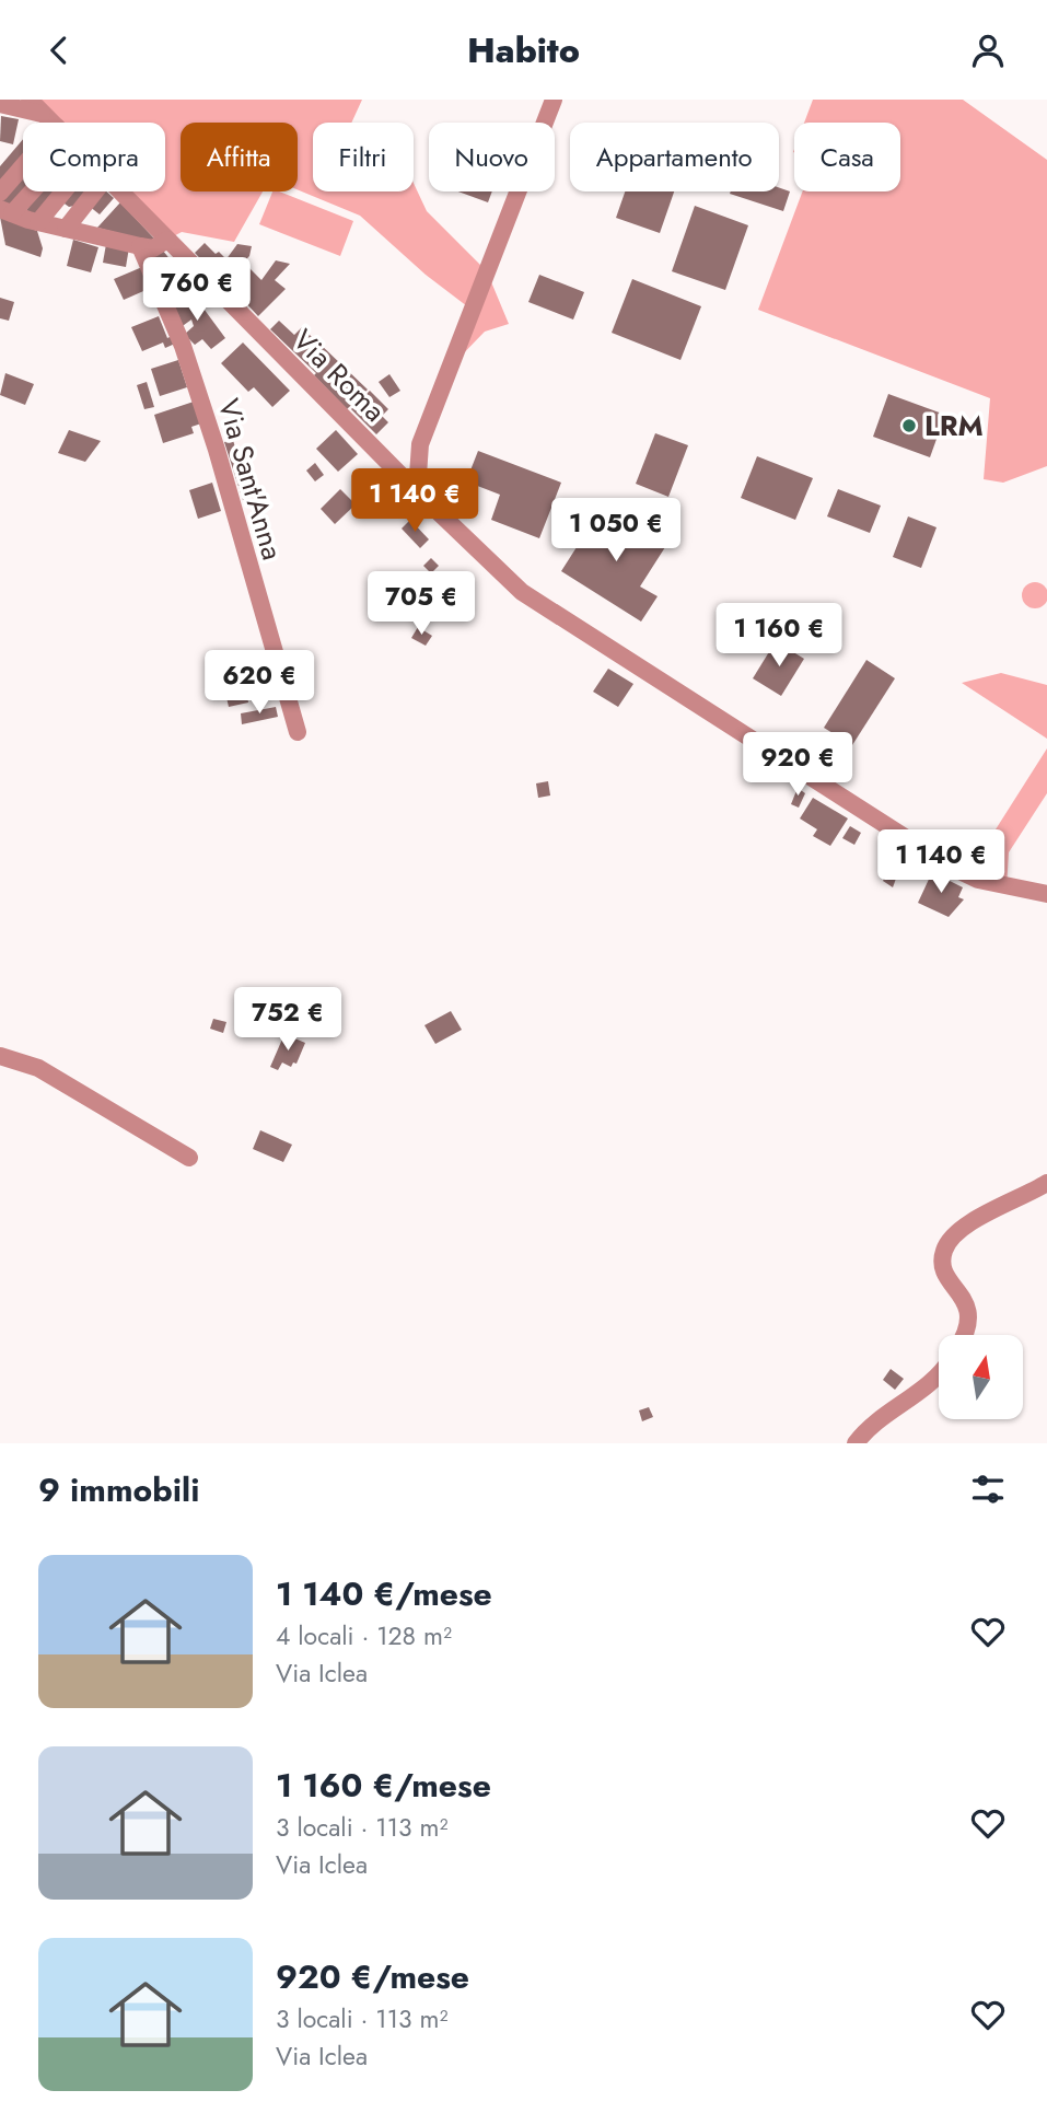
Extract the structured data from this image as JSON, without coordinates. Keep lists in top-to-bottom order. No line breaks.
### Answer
{"streets":{"street":["Via Roma","Via Sant'Anna"]},"places":["LRM"],"north":"top","page":{"header":"Habito","chip":["Compra","Affitta","Filtri","Nuovo","Appartamento","Casa"],"price":["760 €","1 140 €","1 050 €","705 €","1 160 €","620 €","920 €","1 140 €","752 €"],"heading":"9 immobili","list":[{"name":"1 140 €/mese","note":"4 locali · 128 m² · Via Iclea"},{"name":"1 160 €/mese","note":"3 locali · 113 m² · Via Iclea"},{"name":"920 €/mese","note":"3 locali · 113 m² · Via Iclea"}]}}
